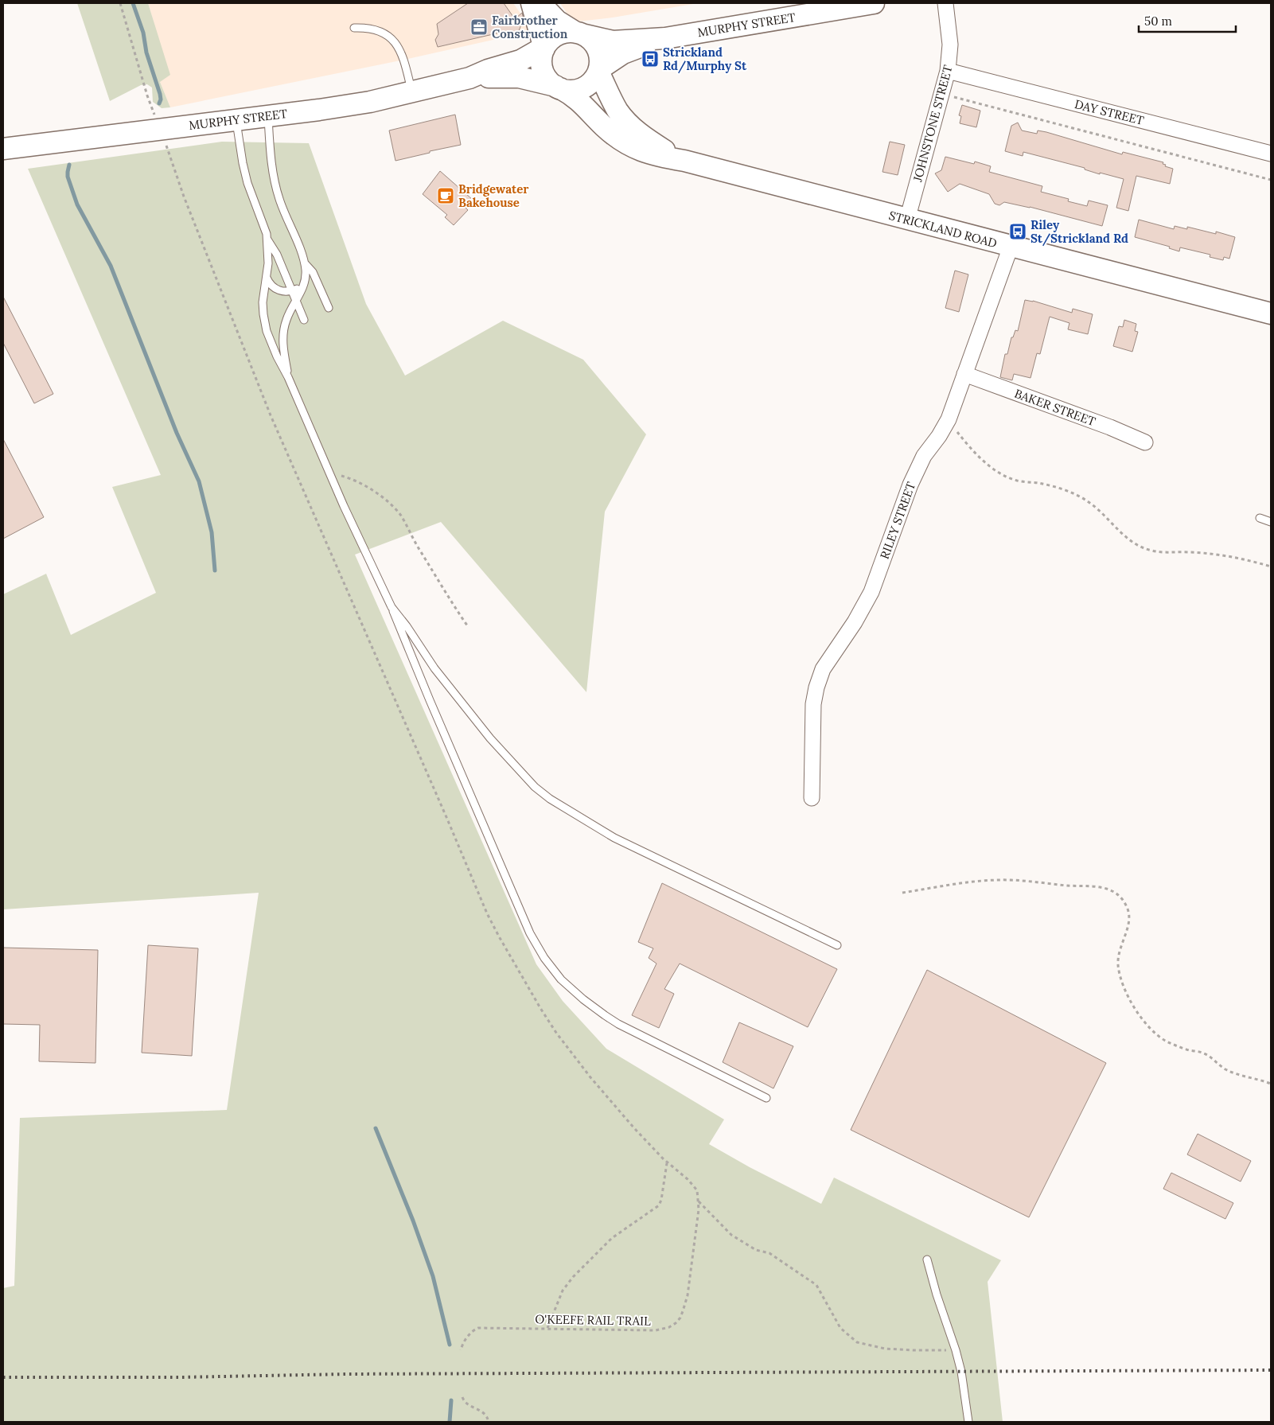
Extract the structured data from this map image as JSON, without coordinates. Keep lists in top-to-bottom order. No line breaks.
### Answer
{"streets":{"street":["MURPHY STREET","DAY STREET","JOHNSTONE STREET","STRICKLAND ROAD","BAKER STREET","RILEY STREET"],"path":["O'KEEFE RAIL TRAIL"]},"crossings":[["MURPHY STREET","STRICKLAND ROAD"],["MURPHY STREET","O'KEEFE RAIL TRAIL"],["DAY STREET","JOHNSTONE STREET"],["JOHNSTONE STREET","STRICKLAND ROAD"],["STRICKLAND ROAD","RILEY STREET"],["BAKER STREET","RILEY STREET"]],"places":{"office":["Fairbrother Construction"],"bus stop":["Strickland Rd/Murphy St","Riley St/Strickland Rd"],"cafe":["Bridgewater Bakehouse"]},"scale_bar":"50 m"}
